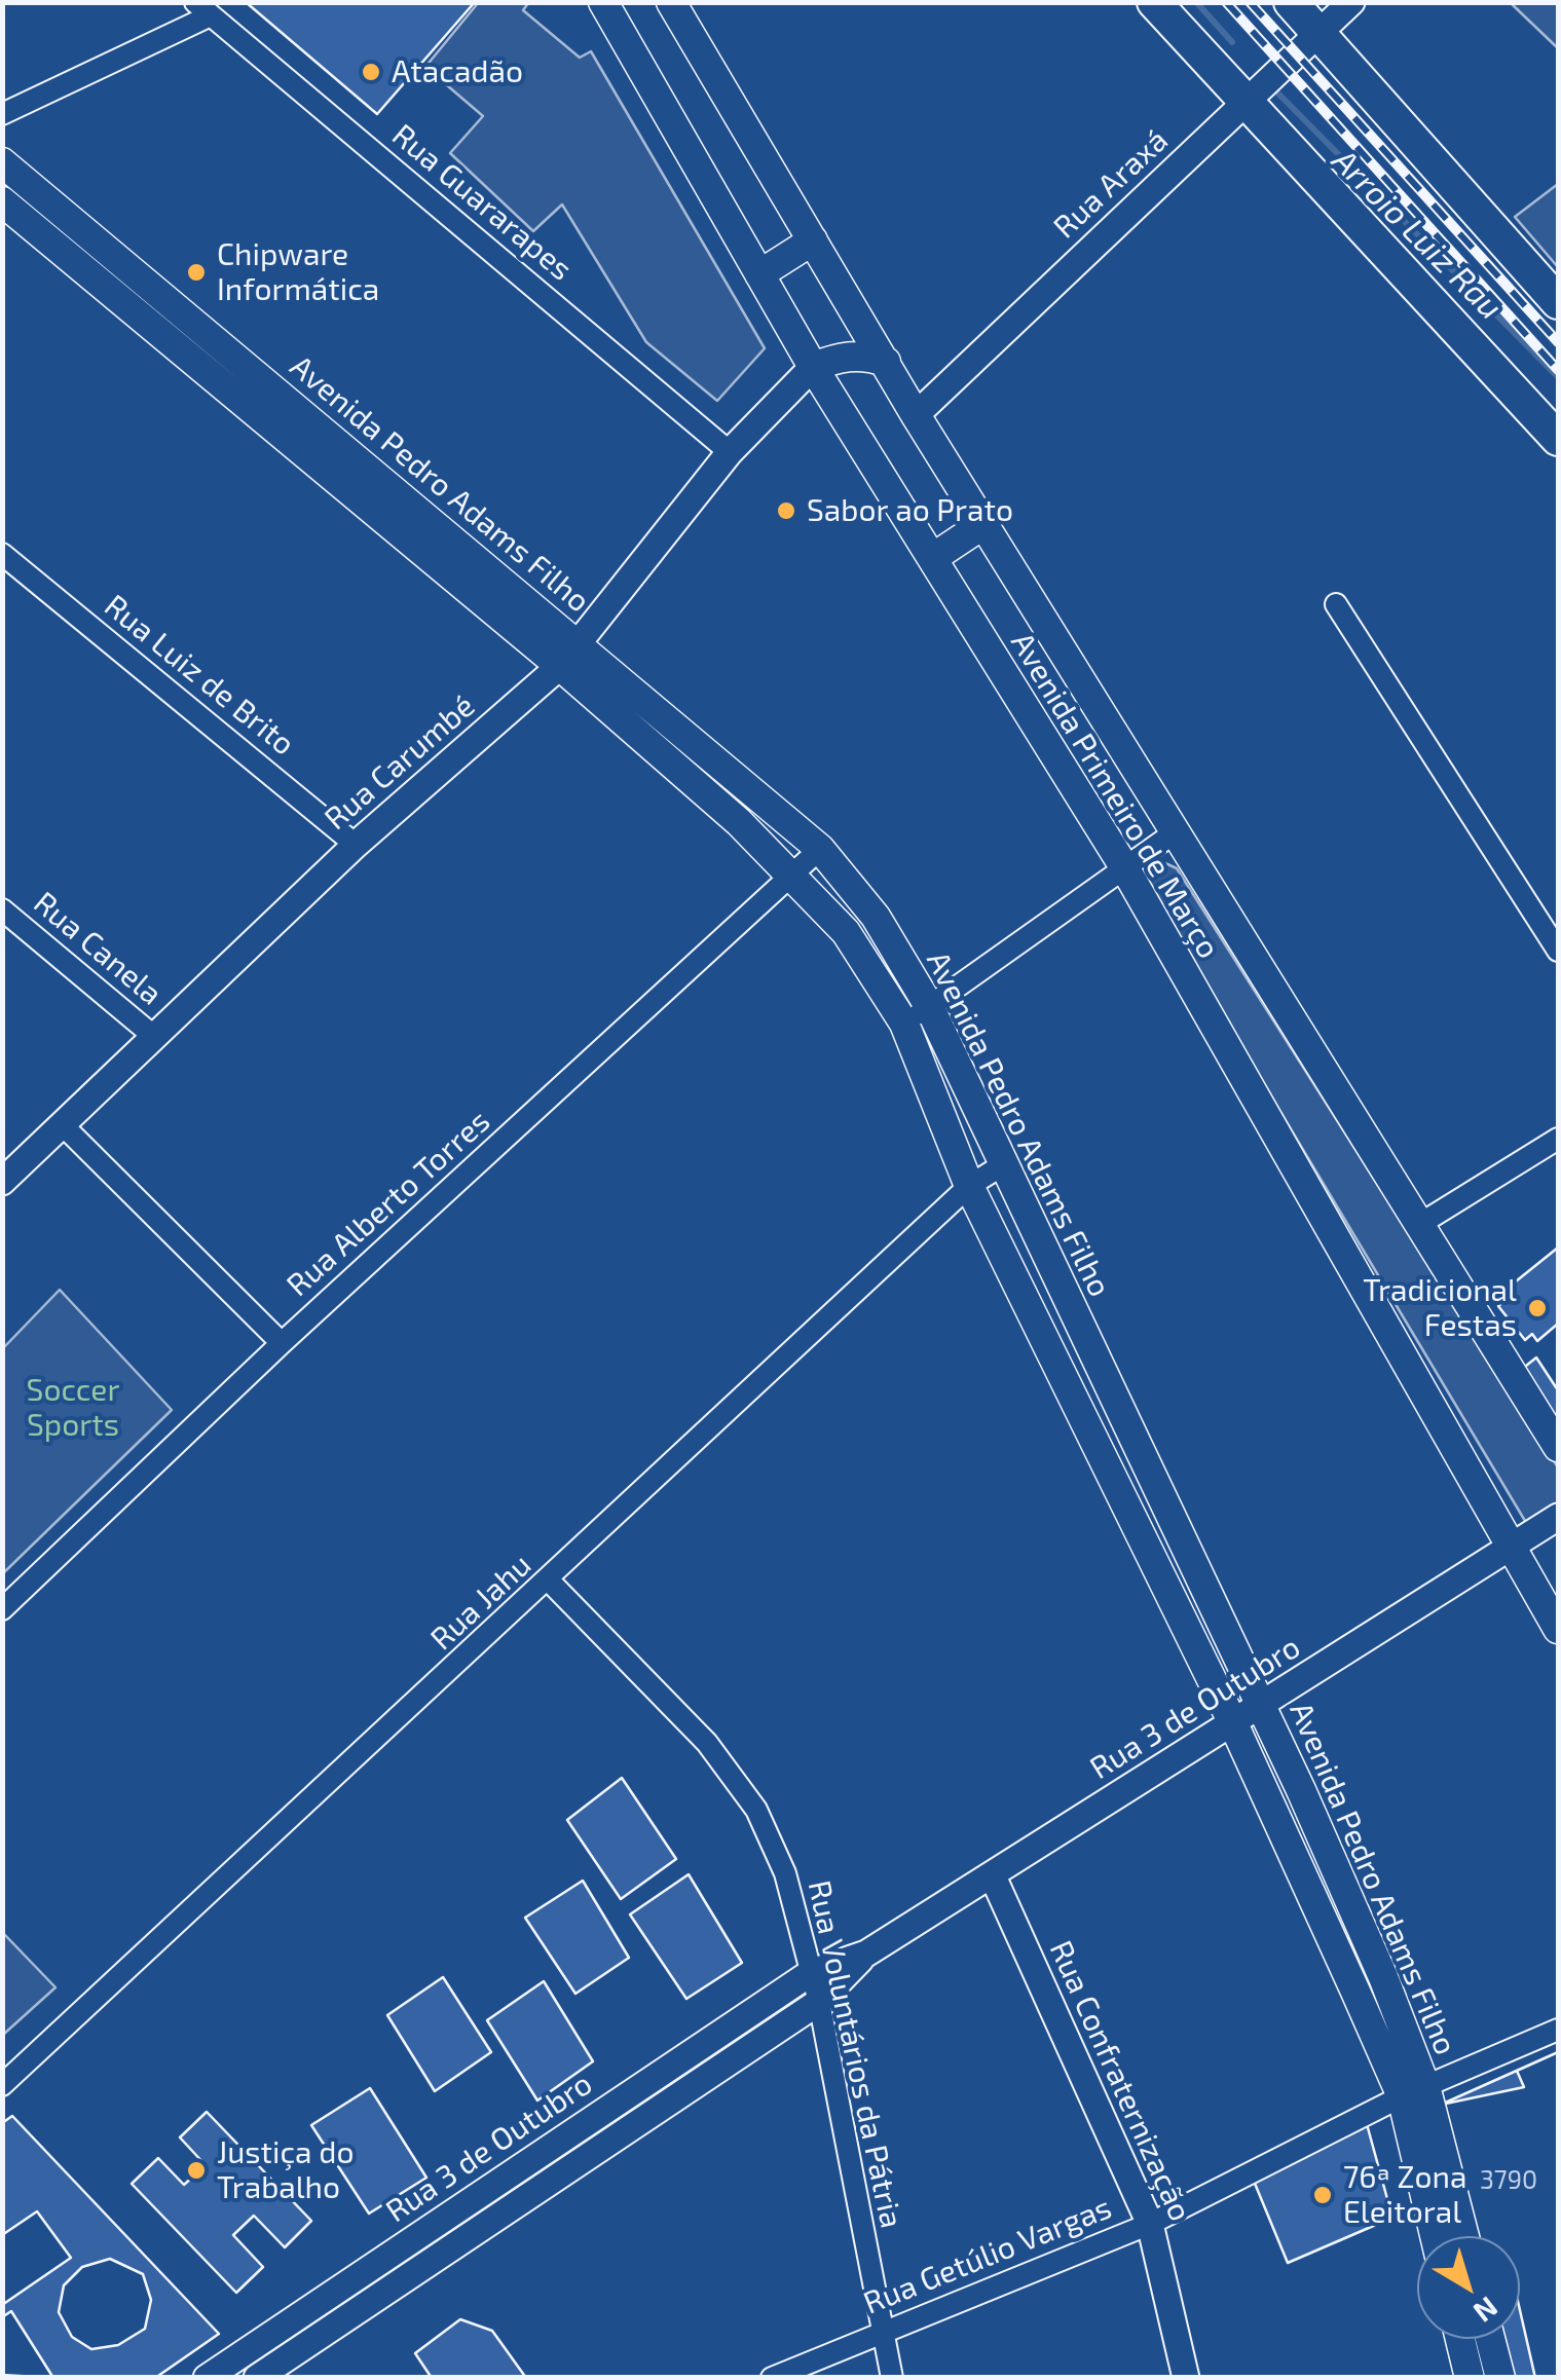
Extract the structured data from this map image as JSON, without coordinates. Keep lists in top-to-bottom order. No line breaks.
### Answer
{"streets":{"main road":["Avenida Pedro Adams Filho","Avenida Primeiro de Março"],"street":["Rua Araxá","Rua Guararapes","Rua Luiz de Brito","Rua Carumbé","Rua Canela","Rua Alberto Torres","Rua Jahu","Rua 3 de Outubro","Rua Voluntários da Pátria","Rua Confraternização","Rua Getúlio Vargas"]},"crossings":[["Rua Araxá","Avenida Primeiro de Março"],["Rua Guararapes","Rua Carumbé"],["Avenida Pedro Adams Filho","Rua Carumbé"],["Avenida Pedro Adams Filho","Rua Alberto Torres"],["Avenida Pedro Adams Filho","Rua Jahu"],["Avenida Pedro Adams Filho","Rua 3 de Outubro"],["Avenida Pedro Adams Filho","Rua Getúlio Vargas"],["Rua Luiz de Brito","Rua Carumbé"],["Rua Carumbé","Avenida Primeiro de Março"],["Rua Carumbé","Rua Canela"],["Avenida Primeiro de Março","Rua 3 de Outubro"],["Rua Jahu","Rua Voluntários da Pátria"],["Rua 3 de Outubro","Rua Voluntários da Pátria"],["Rua 3 de Outubro","Rua Confraternização"],["Rua Voluntários da Pátria","Rua Getúlio Vargas"],["Rua Confraternização","Rua Getúlio Vargas"]],"water":["Arroio Luiz Rau"],"parks":["Soccer Sports"],"places":["Atacadão","Chipware Informática","Sabor ao Prato","Tradicional Festas","Justiça do Trabalho","76ª Zona Eleitoral"],"house_numbers":["3790"],"north":"bottom right"}
